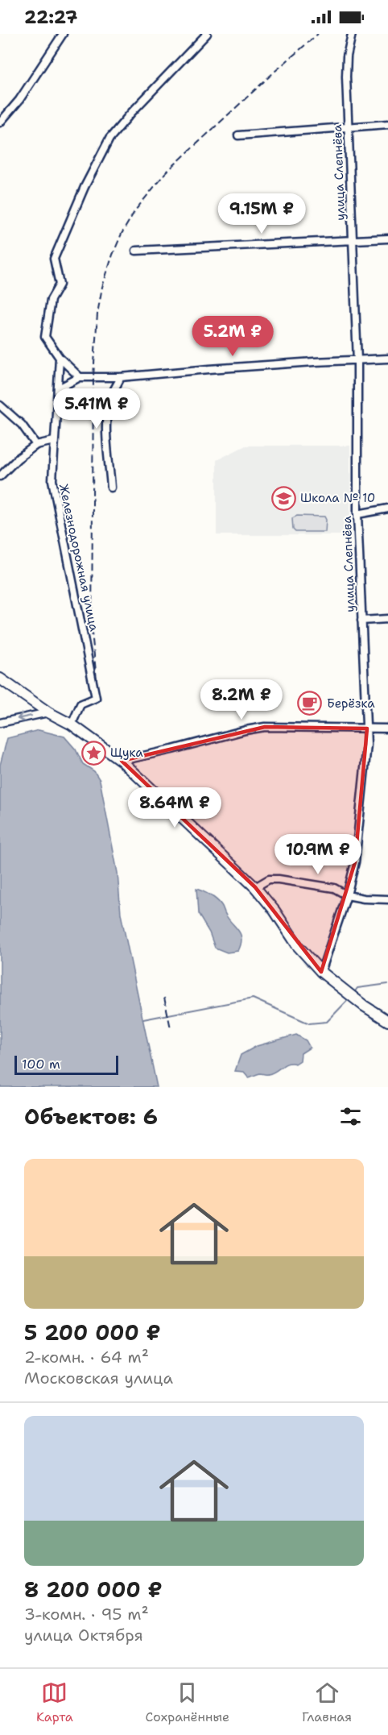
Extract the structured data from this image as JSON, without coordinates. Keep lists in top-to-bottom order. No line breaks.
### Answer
{"streets":{"street":["улица Слепнёва","Железнодорожная улица"]},"places":{"school or university":["Школа № 10"],"cafe":["Берёзка"],"place":["Щука"]},"scale_bar":"100 m","page":{"status":"22:27","price":["9.15M ₽","5.2M ₽","5.41M ₽","8.2M ₽","8.64M ₽","10.9M ₽"],"scale":"100 m","heading":"Объектов: 6","list":[{"name":"5 200 000 ₽","note":"2-комн. · 64 m² · Московская улица"},{"name":"8 200 000 ₽","note":"3-комн. · 95 m² · улица Октября"}],"tabs":["Карта","Сохранённые","Главная"]}}
